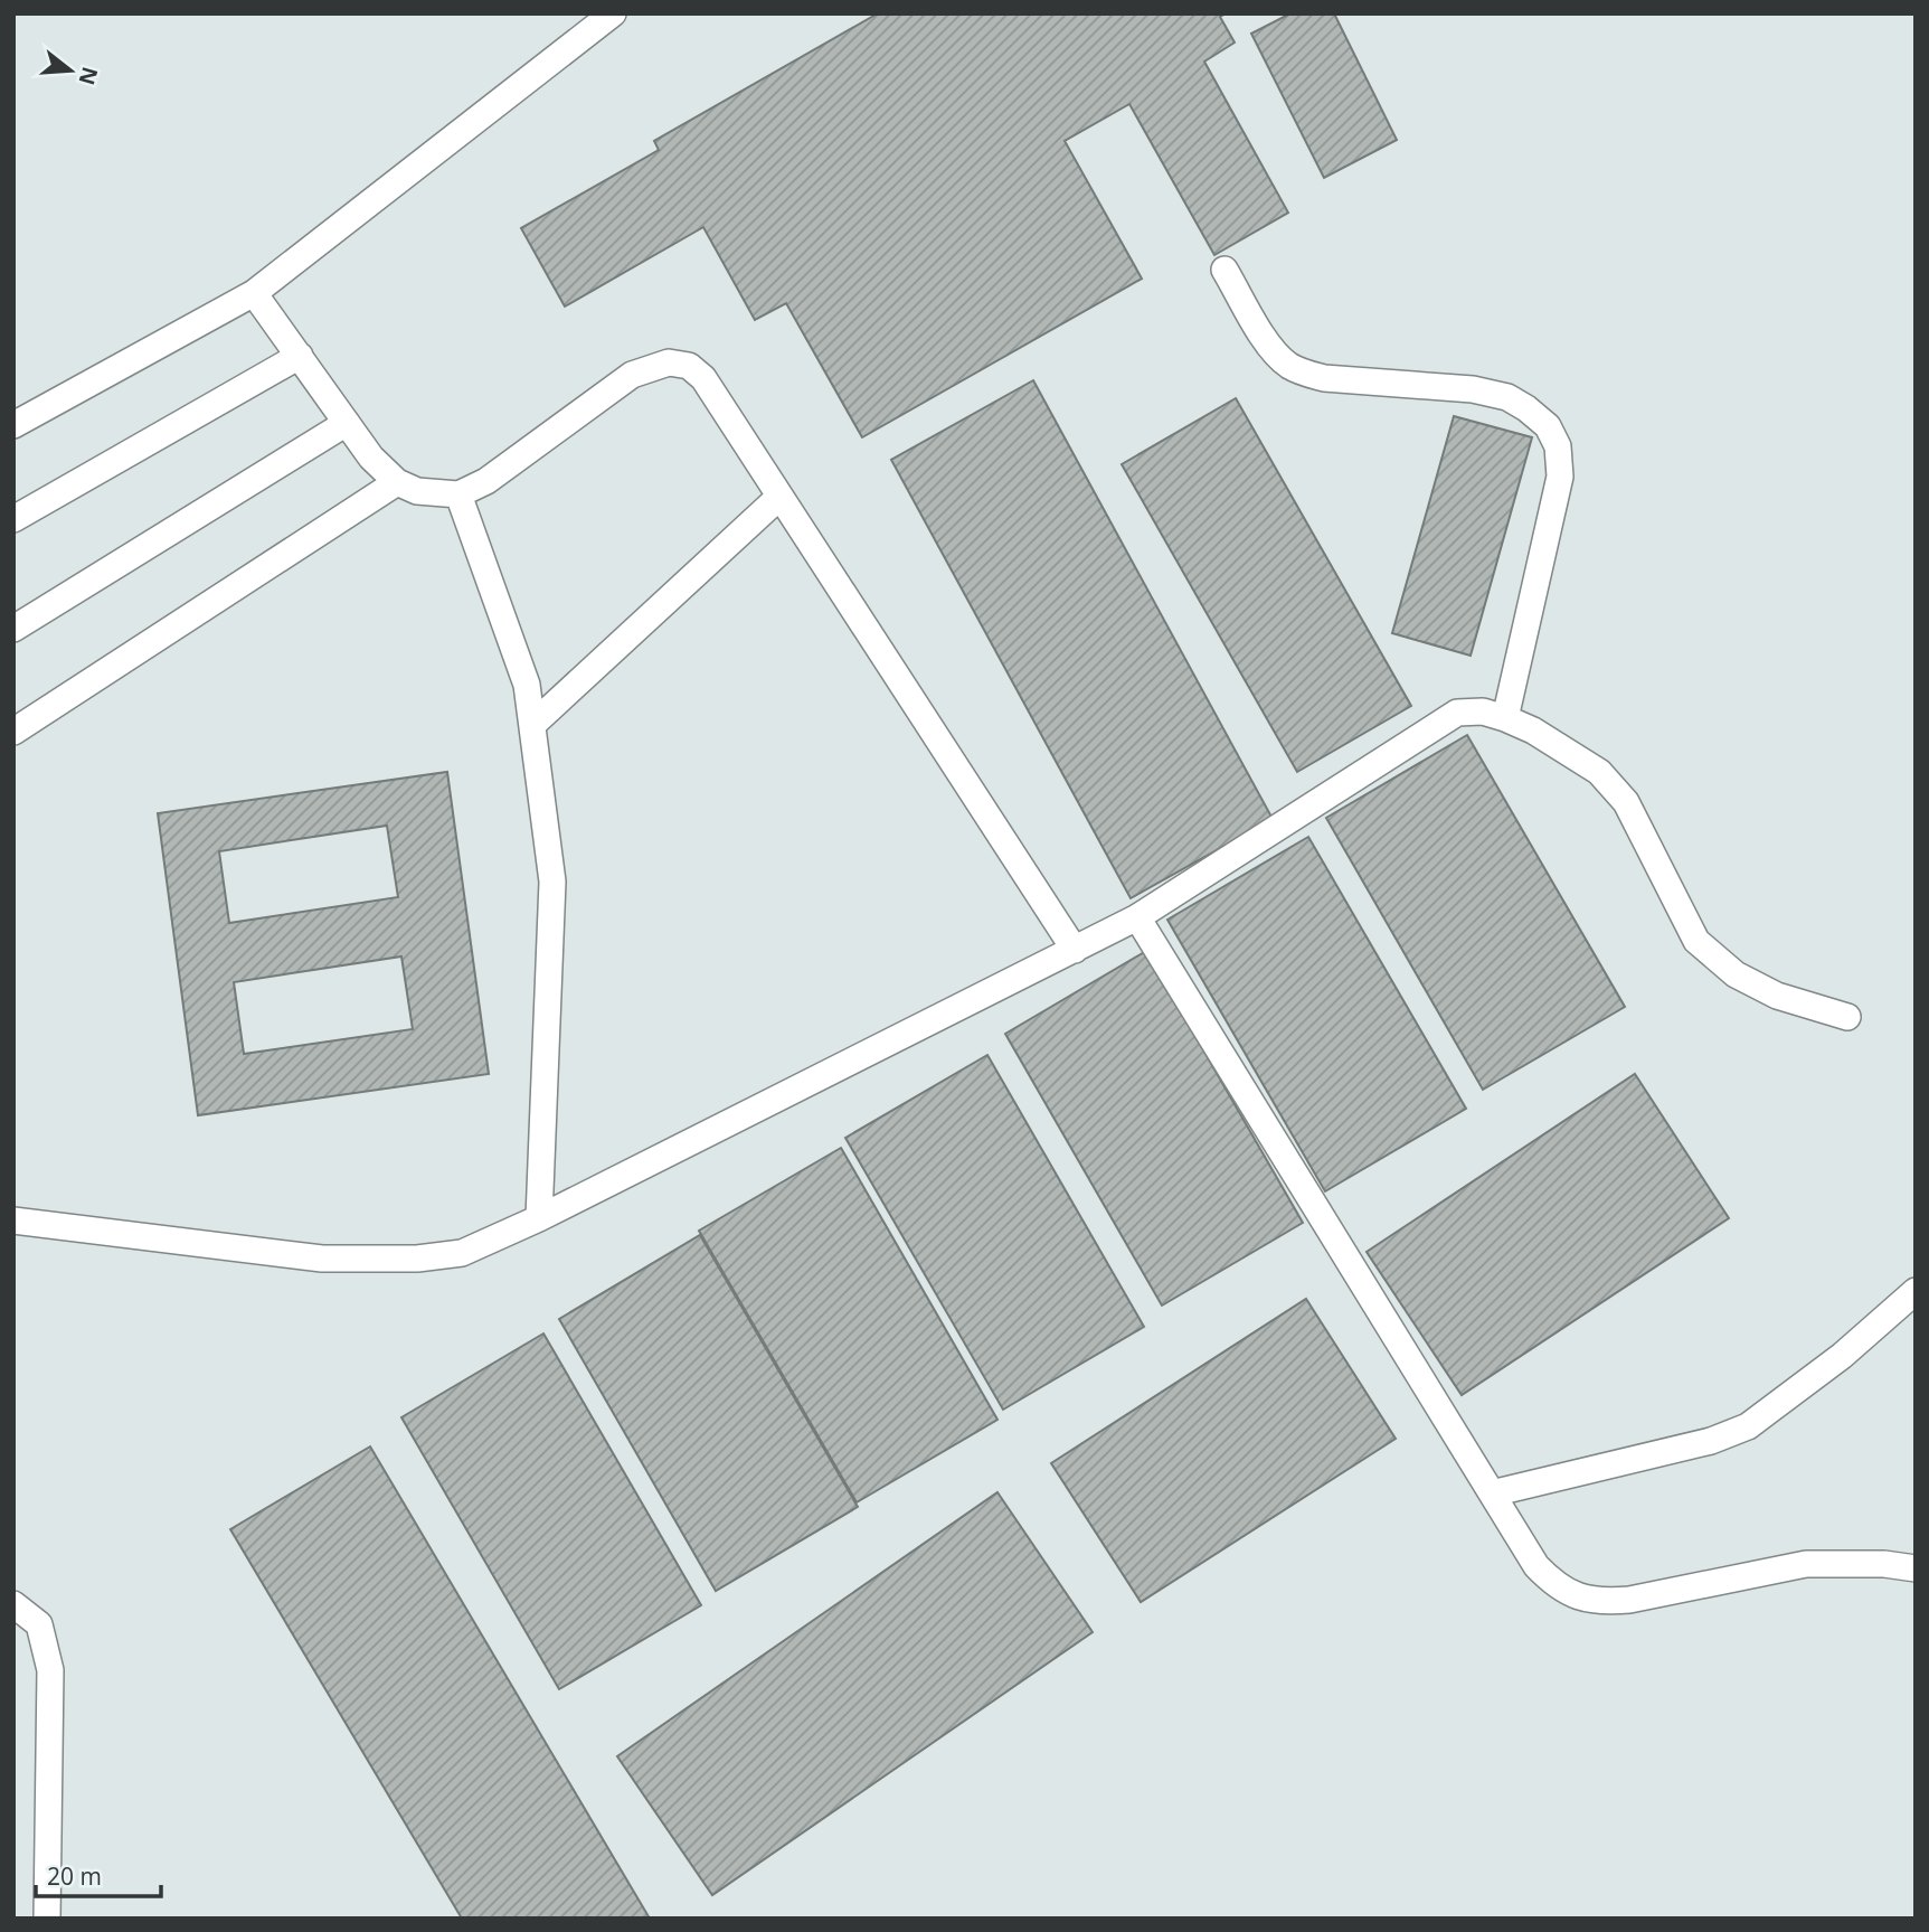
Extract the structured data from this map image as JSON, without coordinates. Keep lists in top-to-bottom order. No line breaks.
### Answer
{"scale_bar":"20 m","north":"right"}
